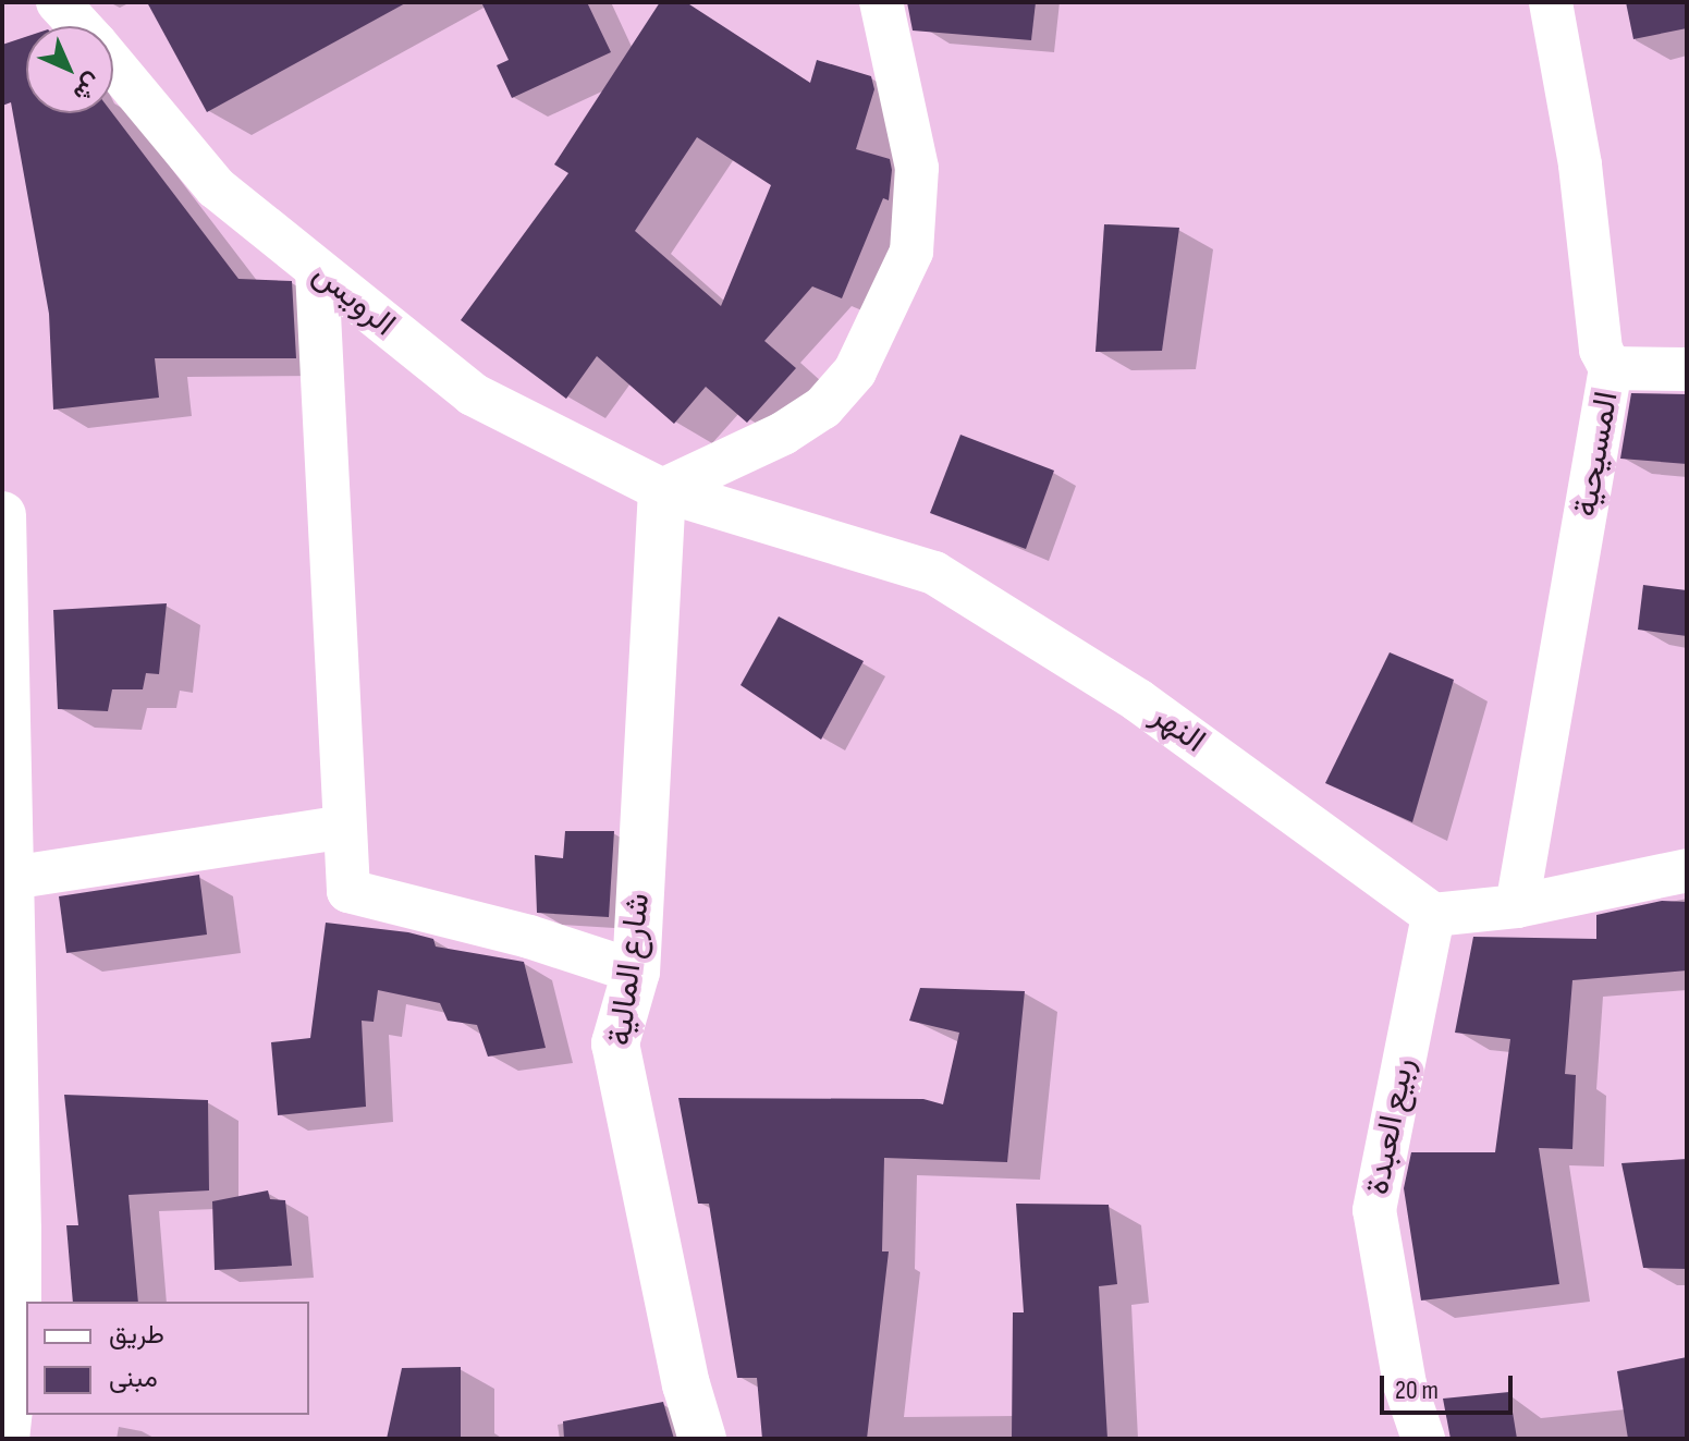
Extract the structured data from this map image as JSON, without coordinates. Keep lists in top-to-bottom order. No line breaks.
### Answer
{"streets":{"street":["الرويس","المسيحية","النهر","شارع المالية","ربيع العبدة"]},"crossings":[["الرويس","النهر"],["الرويس","شارع المالية"],["النهر","شارع المالية"],["النهر","ربيع العبدة"]],"legend":["طريق","مبنى"],"scale_bar":"20 m","north":"bottom right"}
